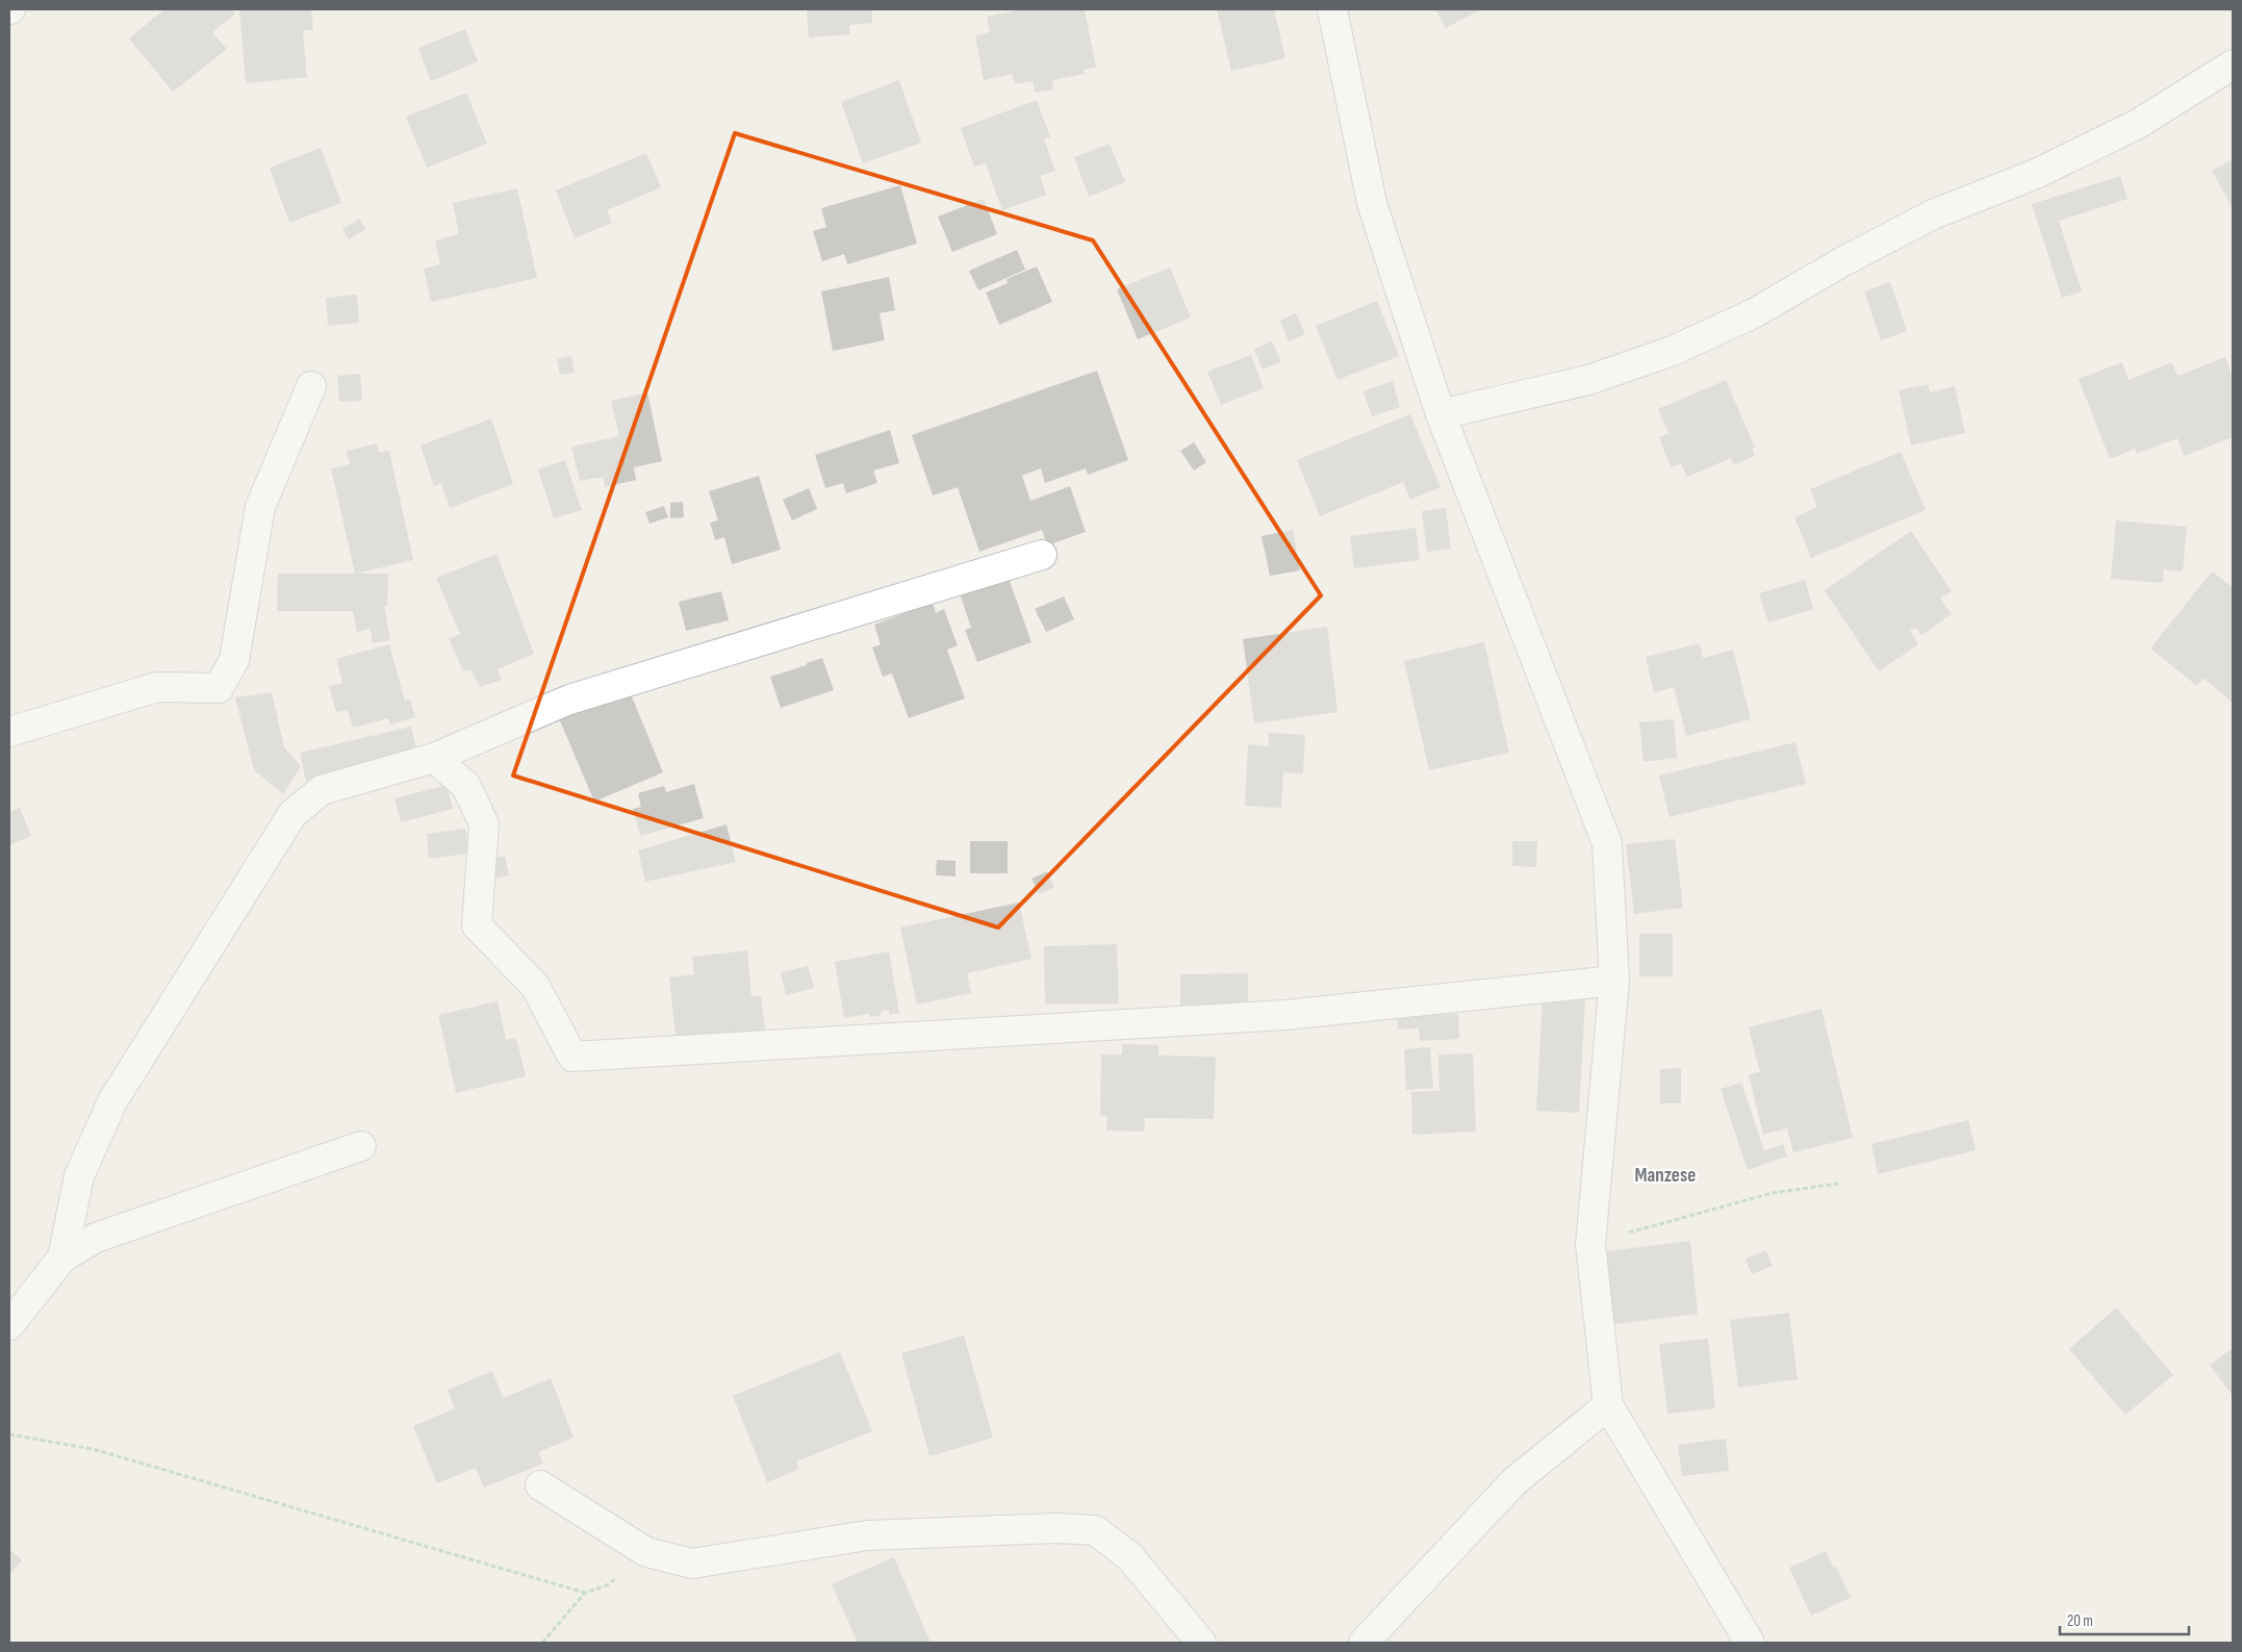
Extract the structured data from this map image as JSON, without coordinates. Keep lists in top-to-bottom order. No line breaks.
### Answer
{"districts":["Manzese"],"scale_bar":"20 m"}
